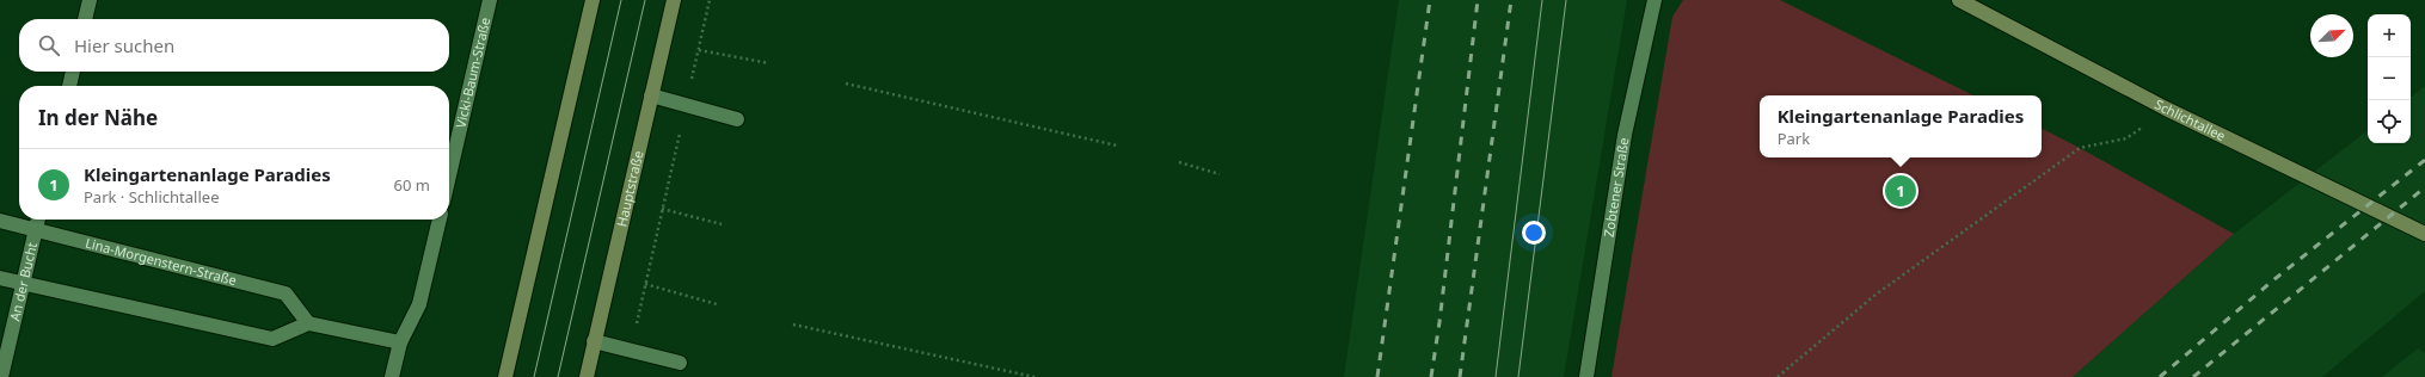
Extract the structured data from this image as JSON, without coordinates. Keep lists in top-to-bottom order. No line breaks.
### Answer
{"streets":{"main road":["Schlichtallee","Hauptstraße"],"street":["Vicki-Baum-Straße","Zobtener Straße","Lina-Morgenstern-Straße","An der Bucht"]},"crossings":[["Lina-Morgenstern-Straße","An der Bucht"]],"north":"top right","page":{"map_buttons":["+","−"],"search":"Hier suchen","heading":"In der Nähe","popup":["Kleingartenanlage Paradies","Park"],"list":[{"mark":"1","name":"Kleingartenanlage Paradies","note":"Park · Schlichtallee","value":"60 m"}],"pins":"1"}}
